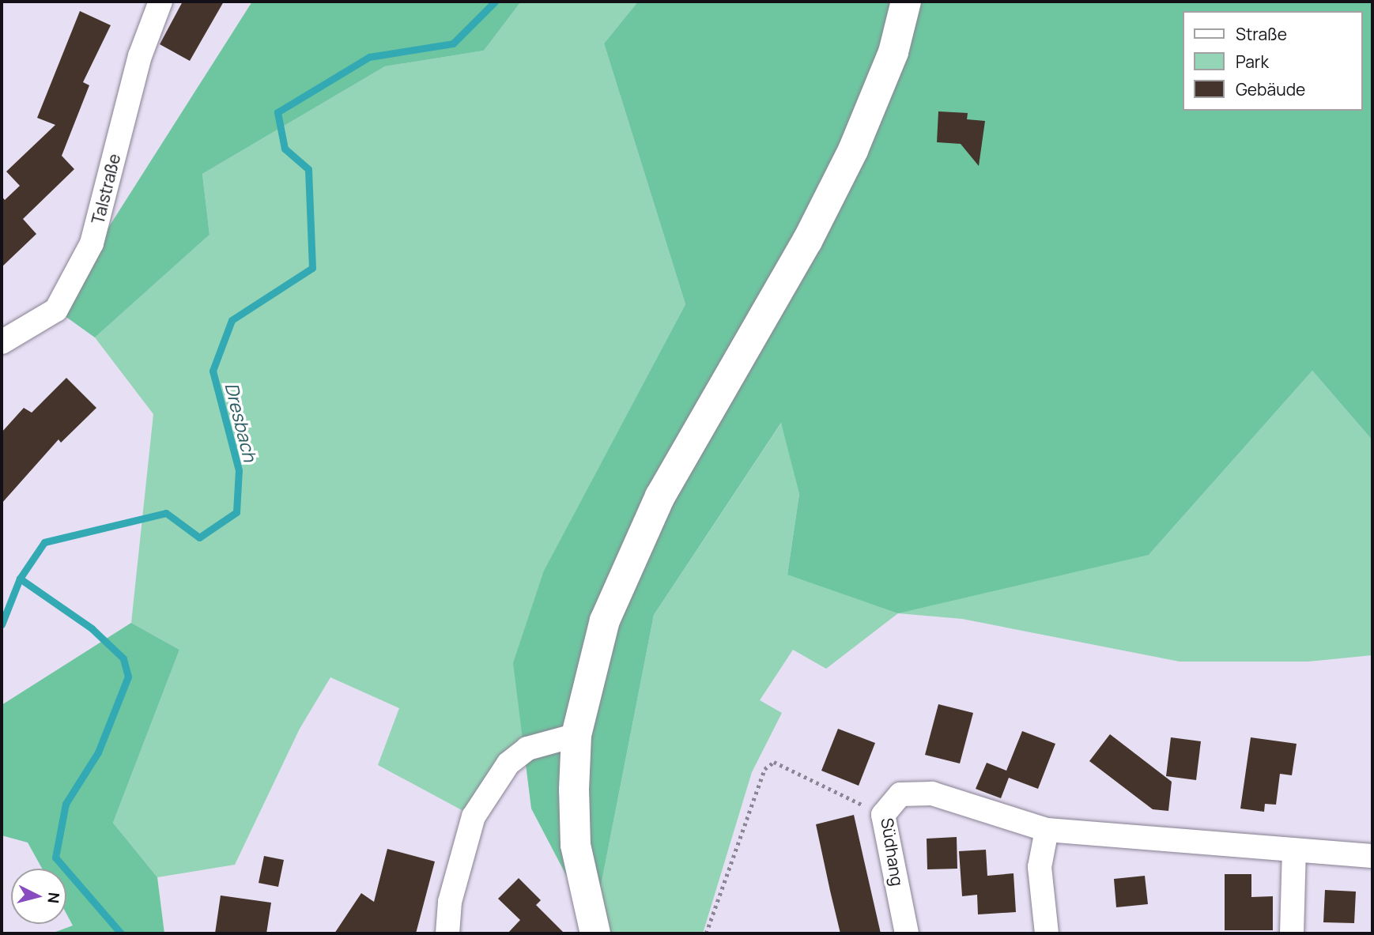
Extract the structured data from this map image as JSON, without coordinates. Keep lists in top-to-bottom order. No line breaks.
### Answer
{"streets":{"street":["Talstraße","Südhang"]},"water":["Dresbach"],"legend":["Straße","Park","Gebäude"],"north":"right"}
